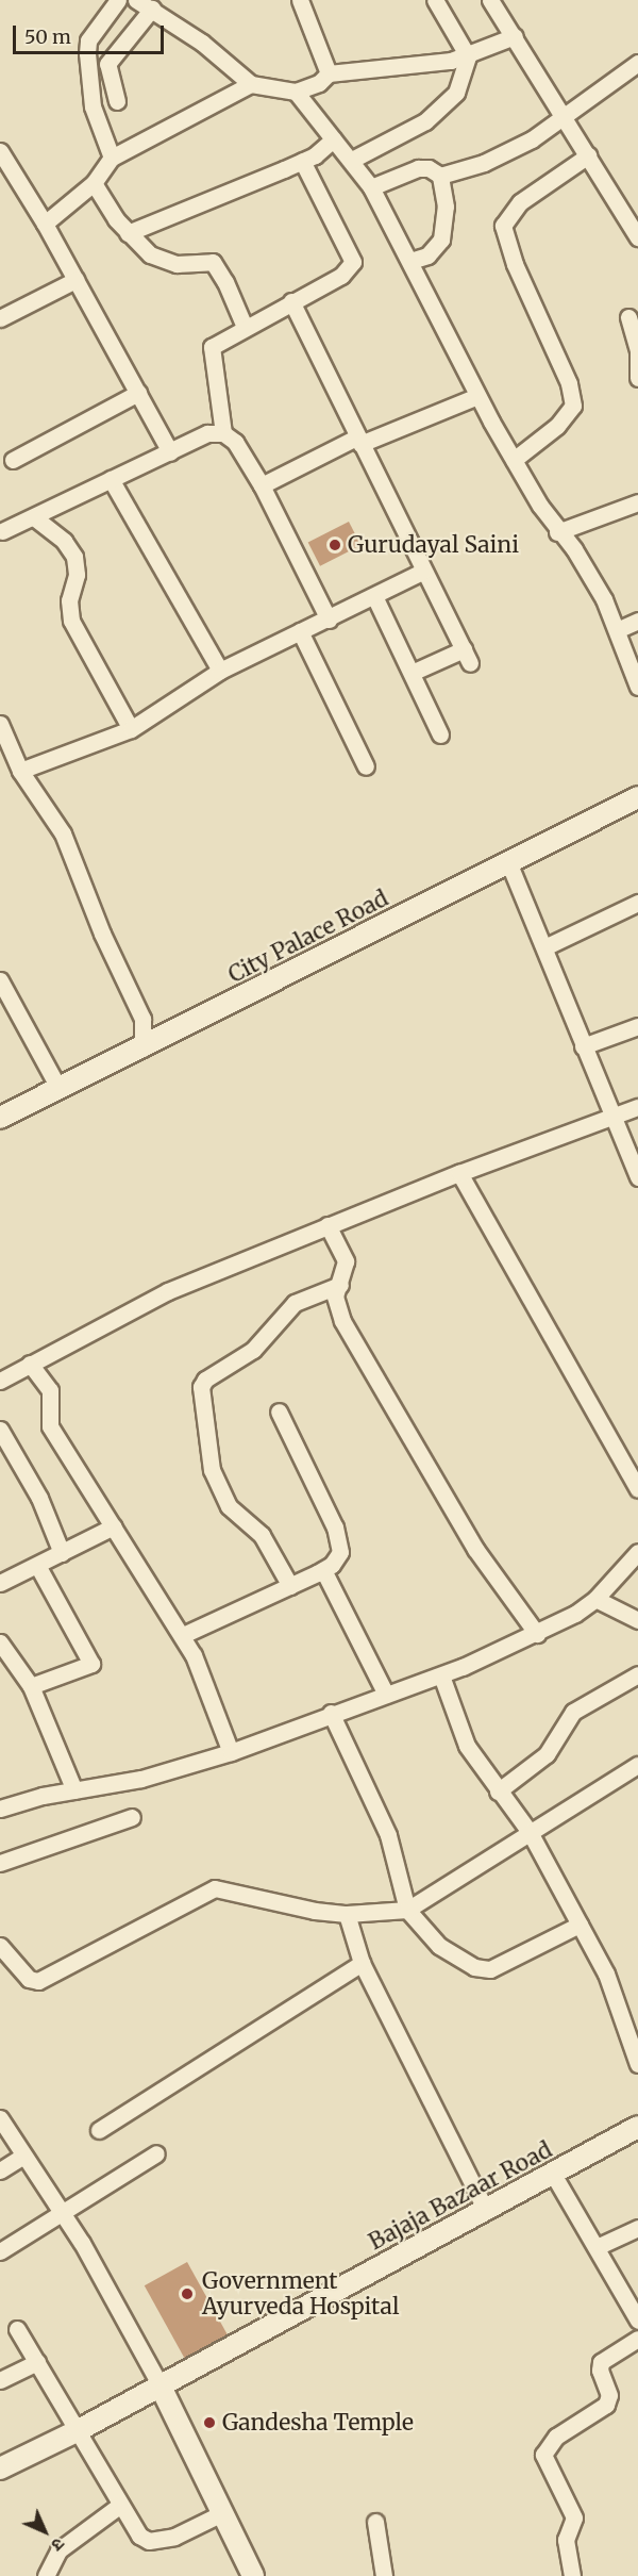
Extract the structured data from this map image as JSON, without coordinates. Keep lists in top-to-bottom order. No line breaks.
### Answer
{"streets":{"street":["City Palace Road","Bajaja Bazaar Road"]},"places":["Gurudayal Saini","Government Ayurveda Hospital","Gandesha Temple"],"scale_bar":"50 m","north":"bottom right"}
